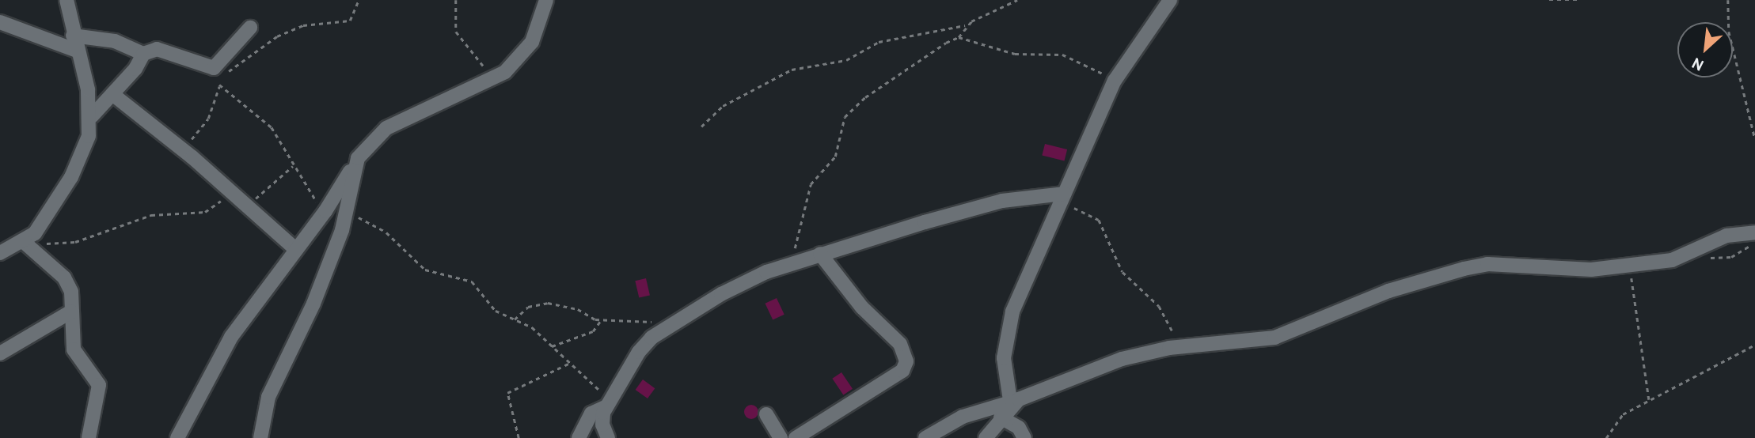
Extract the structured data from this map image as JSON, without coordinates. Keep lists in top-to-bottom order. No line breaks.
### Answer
{"north":"bottom left"}
